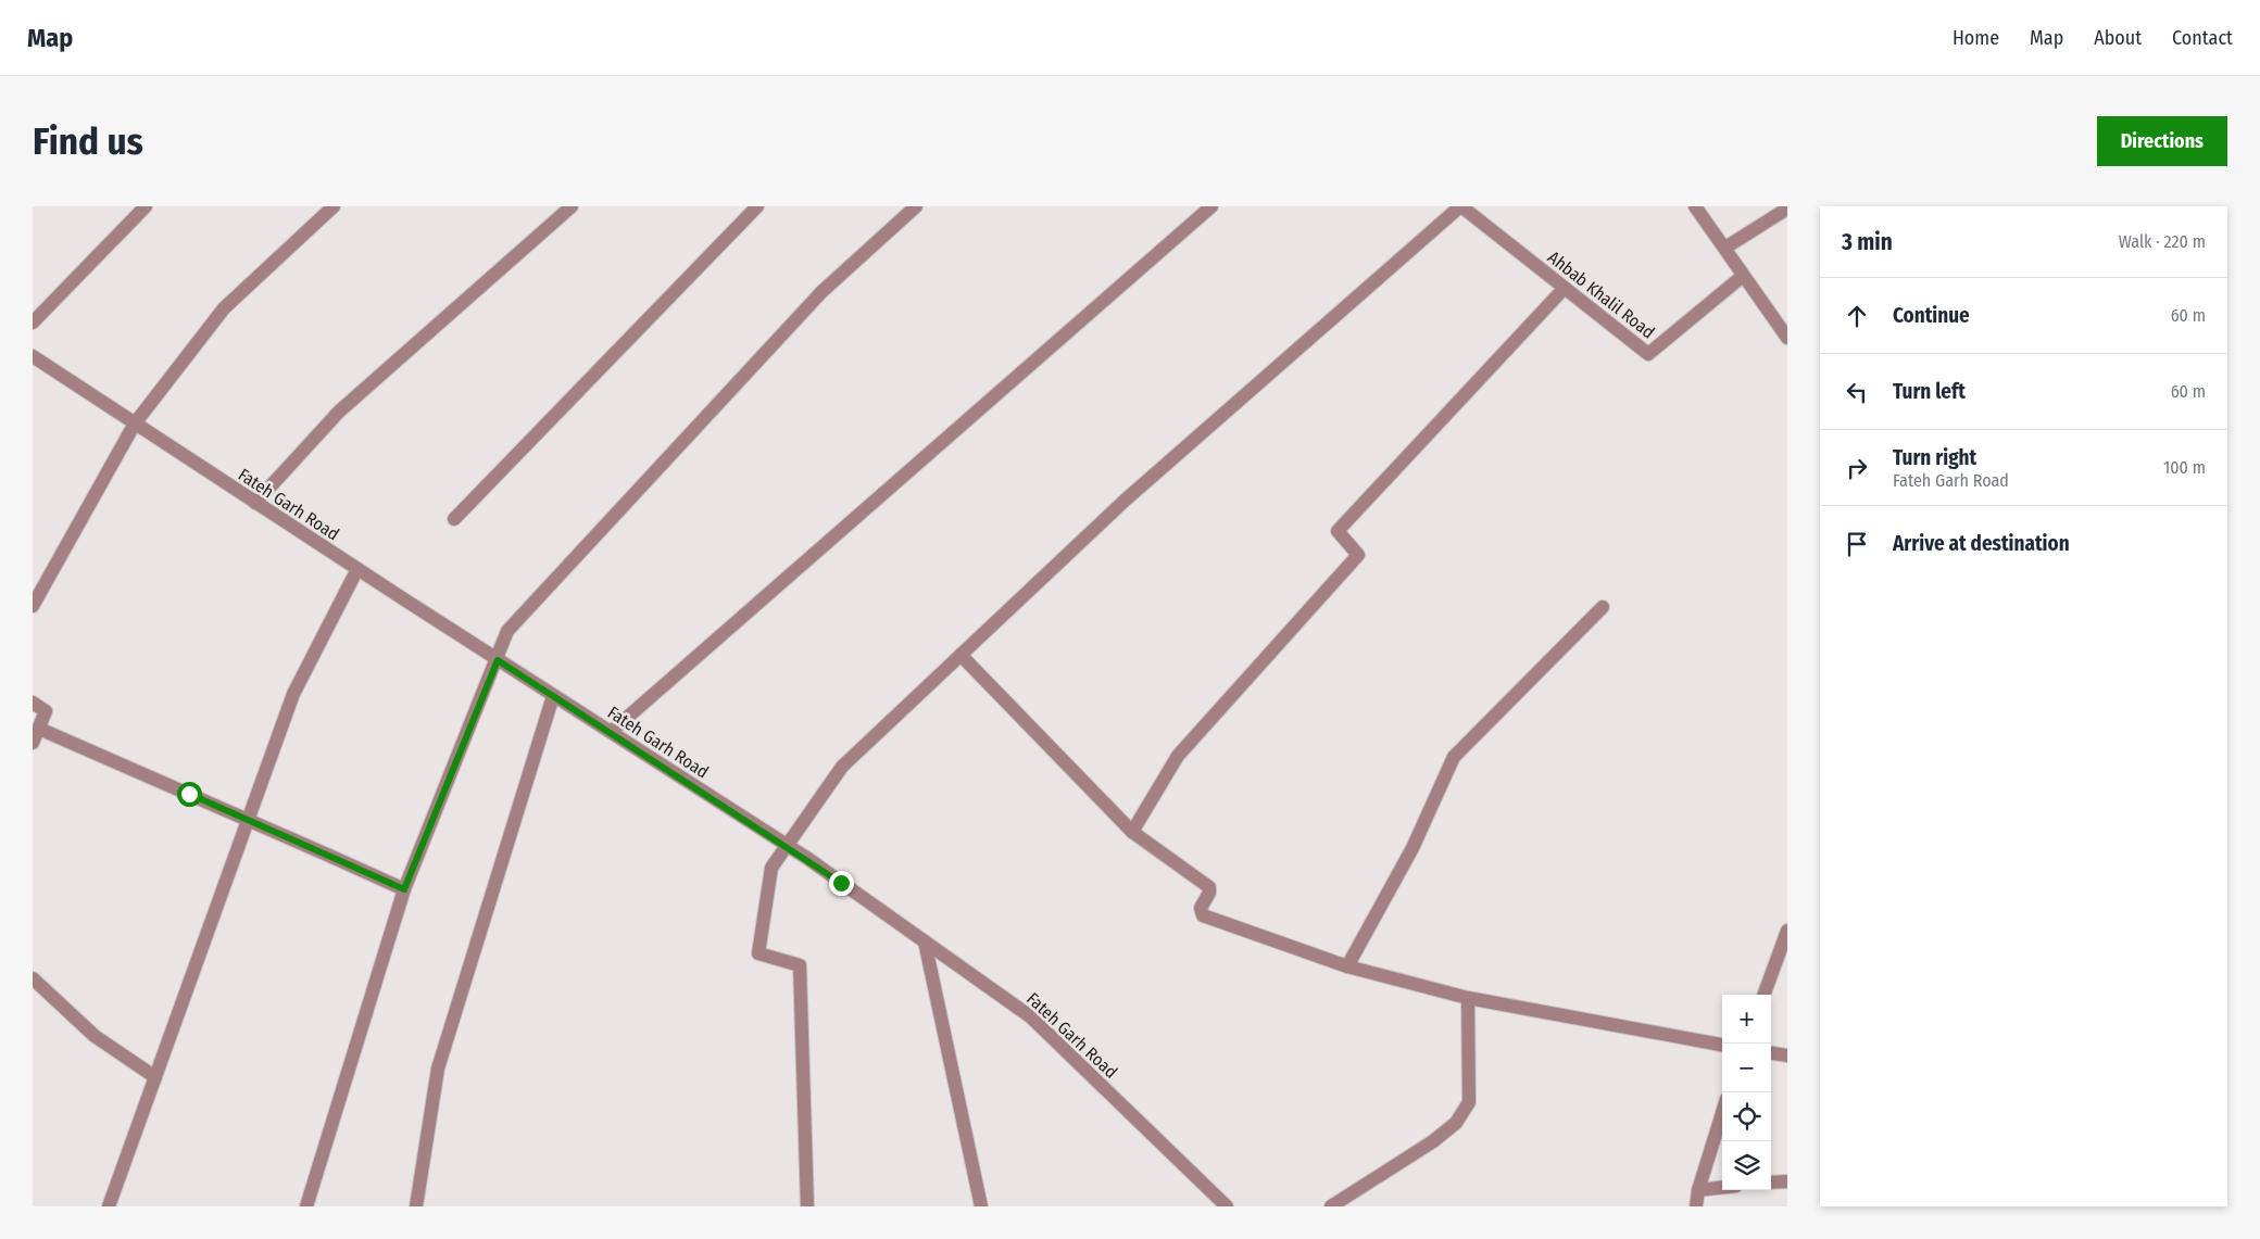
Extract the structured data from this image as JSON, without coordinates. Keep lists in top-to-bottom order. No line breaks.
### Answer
{"streets":{"street":["Ahbab Khalil Road","Fateh Garh Road"]},"page":{"header":"Map","nav":["Home","Map","About","Contact"],"buttons":"Directions","title":"Find us","heading":["3 min","Walk · 220 m"],"list":[["Continue","60 m"],["Turn left","60 m"],["Turn right","Fateh Garh Road","100 m"],"Arrive at destination"],"map_buttons":["+","−"]}}
